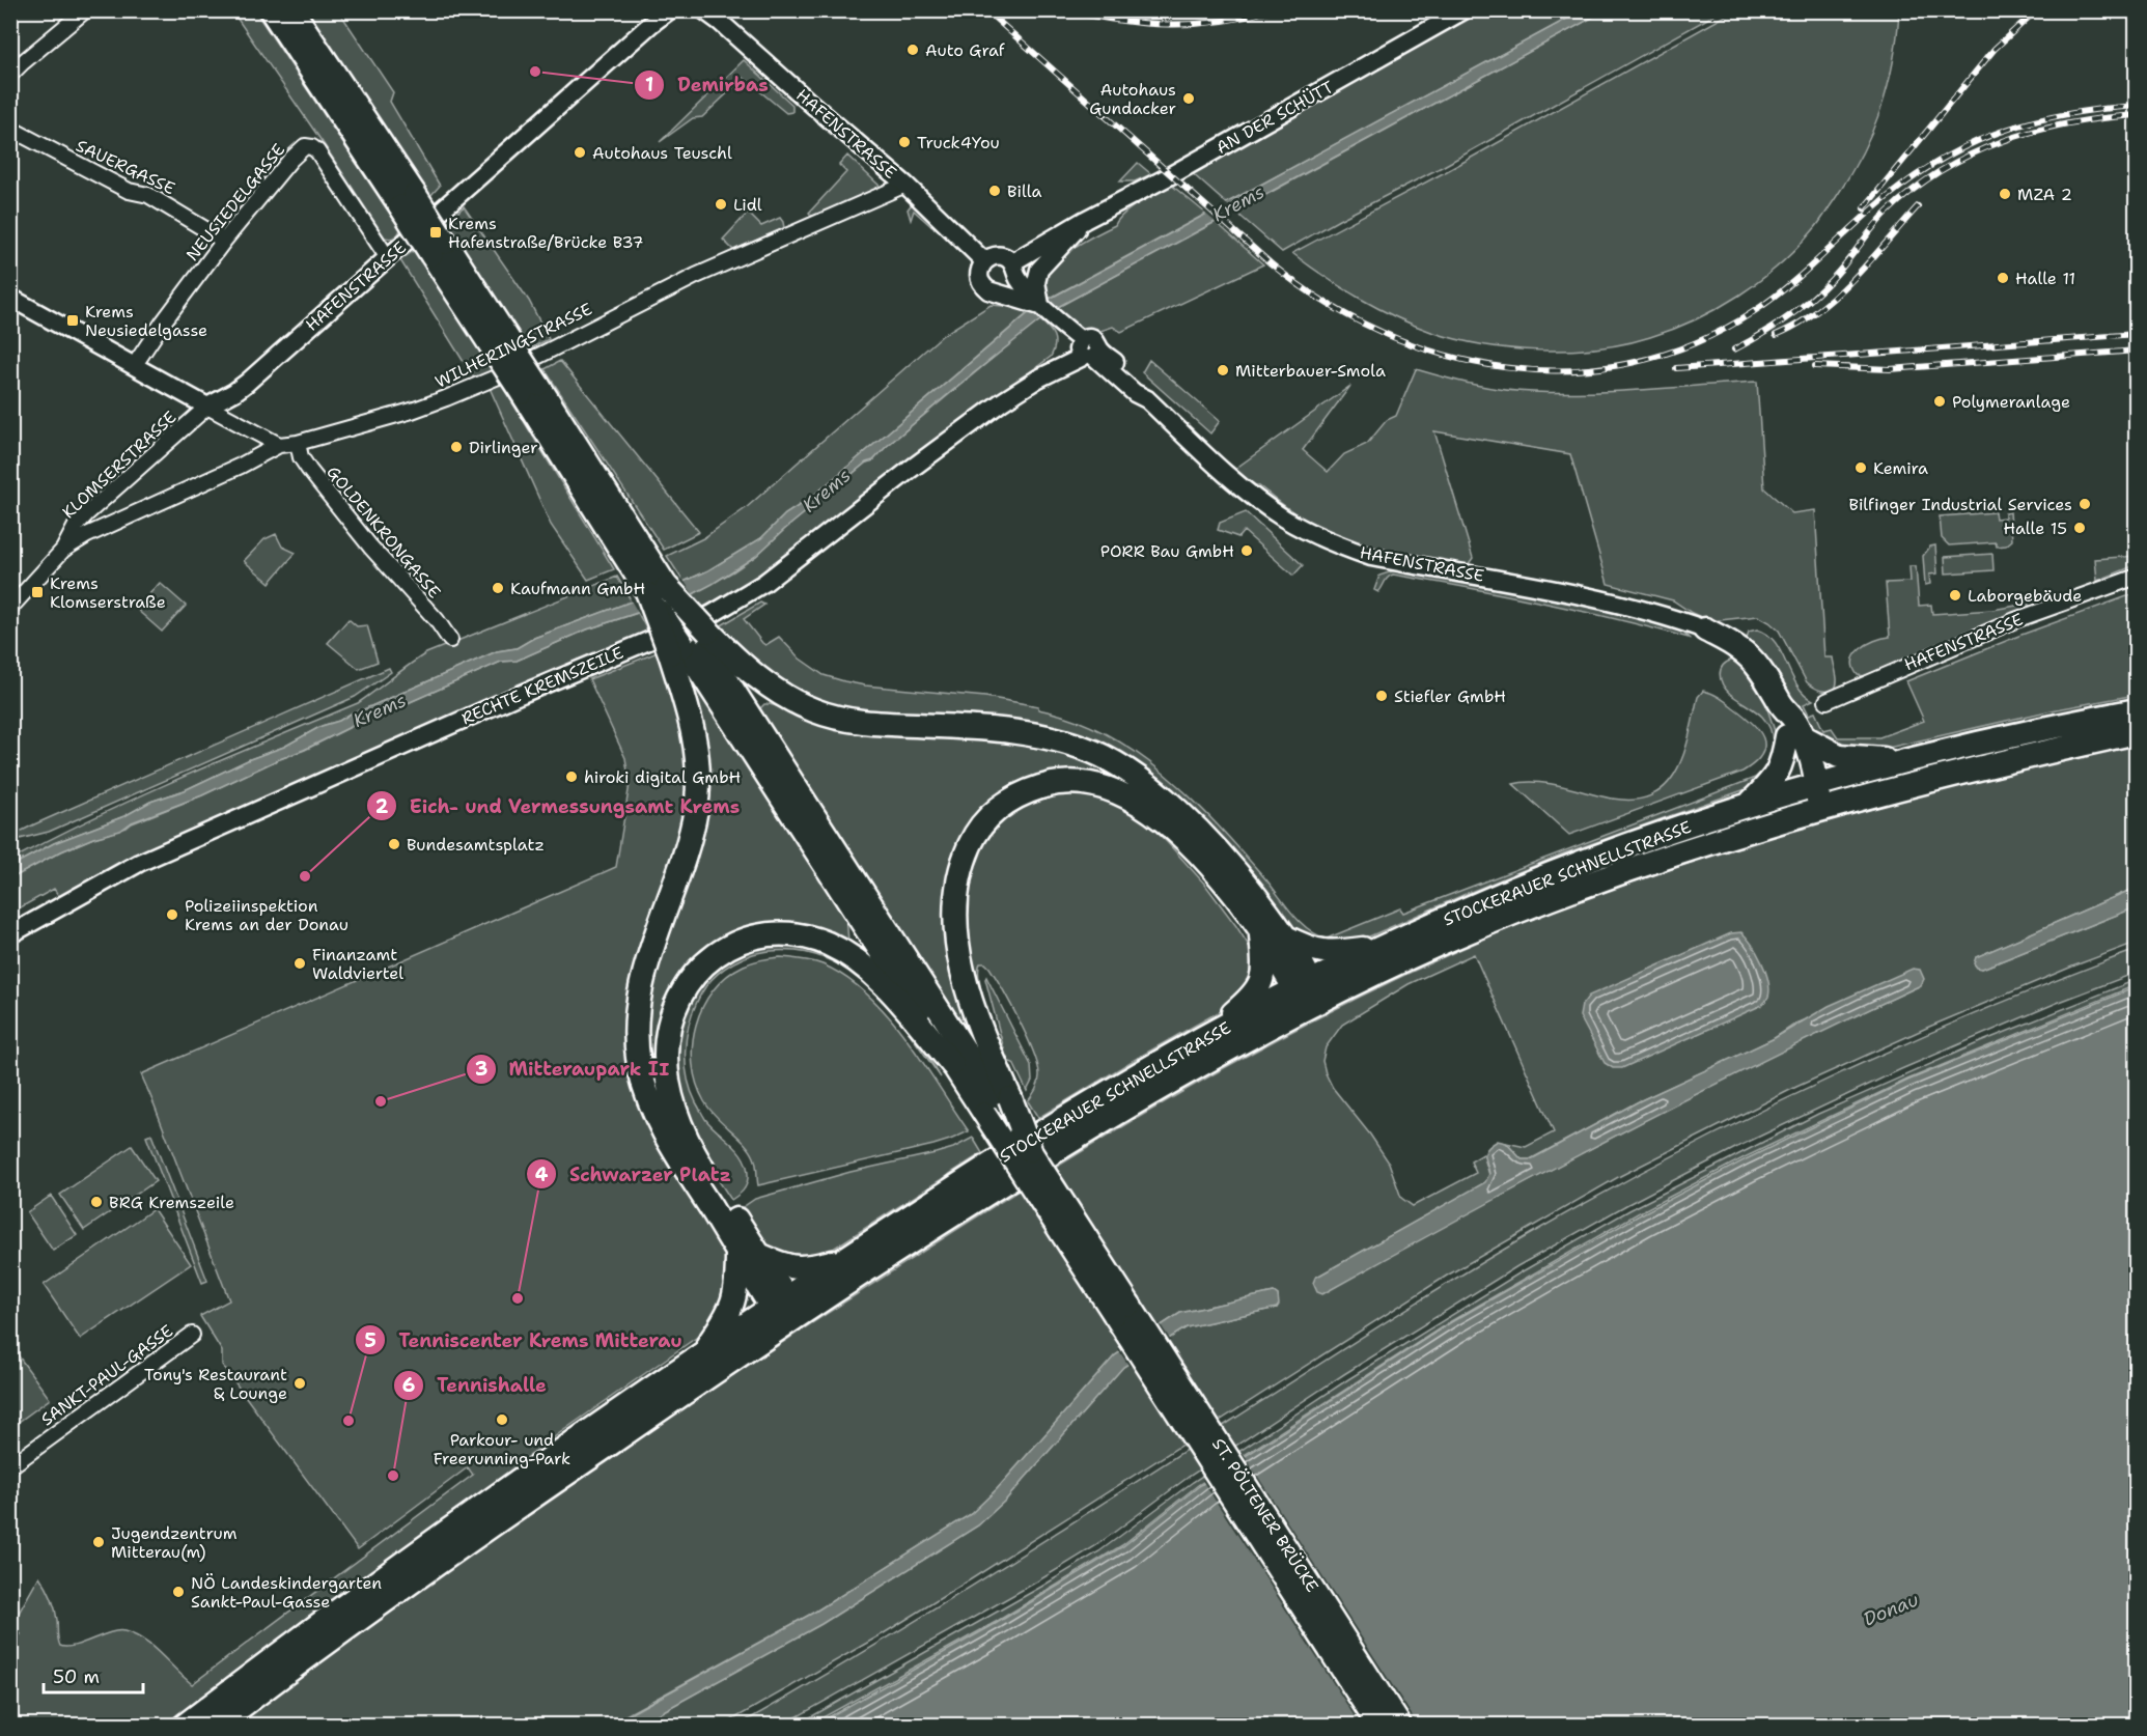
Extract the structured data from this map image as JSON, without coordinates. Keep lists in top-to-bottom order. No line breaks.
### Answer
{"streets":{"highway":["STOCKERAUER SCHNELLSTRASSE"],"main road":["ST. PÖLTENER BRÜCKE"],"street":["AN DER SCHÜTT","HAFENSTRASSE","SAUERGASSE","NEUSIEDELGASSE","WILHERINGSTRASSE","KLOMSERSTRASSE","GOLDENKRONGASSE","RECHTE KREMSZEILE","SANKT-PAUL-GASSE"]},"crossings":[["AN DER SCHÜTT","HAFENSTRASSE"],["HAFENSTRASSE","NEUSIEDELGASSE"],["HAFENSTRASSE","WILHERINGSTRASSE"],["HAFENSTRASSE","KLOMSERSTRASSE"],["HAFENSTRASSE","RECHTE KREMSZEILE"],["SAUERGASSE","NEUSIEDELGASSE"],["WILHERINGSTRASSE","KLOMSERSTRASSE"],["WILHERINGSTRASSE","GOLDENKRONGASSE"]],"water":["Krems","Donau"],"places":{"other":["Auto Graf","Demirbas","Autohaus Gundacker","Truck4You","Autohaus Teuschl","Billa","MZA 2","Lidl","Halle 11","Mitterbauer-Smola","Polymeranlage","Dirlinger","Kemira","Bilfinger Industrial Services","Halle 15","PORR Bau GmbH","Kaufmann GmbH","Laborgebäude","Stiefler GmbH","hiroki digital GmbH","Bundesamtsplatz","Eich- und Vermessungsamt Krems","Polizeiinspektion Krems an der Donau","Finanzamt Waldviertel","Mitteraupark II","BRG Kremszeile","Schwarzer Platz","Tony's Restaurant & Lounge","Parkour- und Freerunning-Park","Tenniscenter Krems Mitterau","Tennishalle","Jugendzentrum Mitterau(m)","NÖ Landeskindergarten Sankt-Paul-Gasse"],"transit":["Krems Hafenstraße/Brücke B37","Krems Neusiedelgasse","Krems Klomserstraße"]},"scale_bar":"50 m"}
